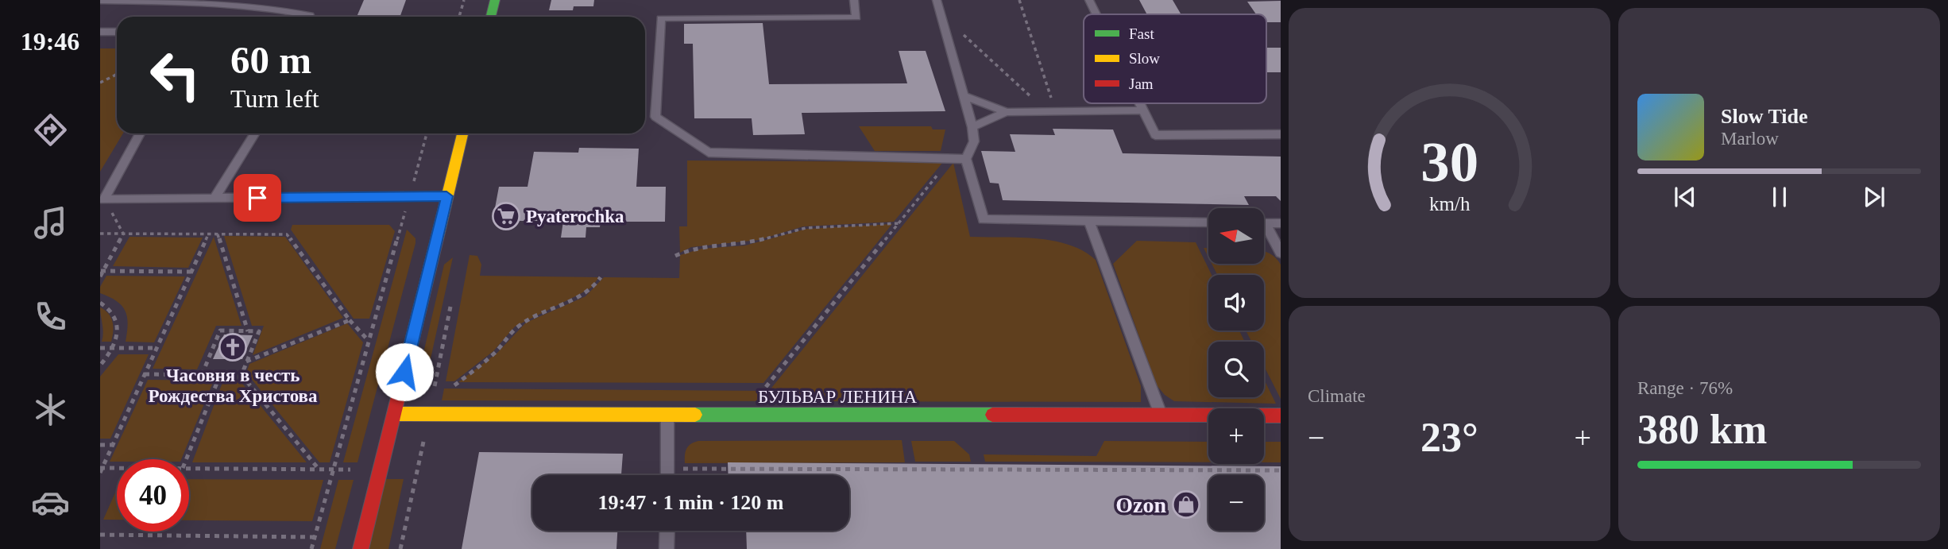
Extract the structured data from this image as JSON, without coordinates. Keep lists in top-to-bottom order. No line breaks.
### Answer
{"streets":{"street":["БУЛЬВАР ЛЕНИНА"]},"places":{"supermarket":["Pyaterochka"],"church":["Часовня в честь Рождества Христова"],"shop":["Ozon"]},"legend":["Fast","Slow","Jam"],"north":"left","page":{"tabs":"19:46","turn":["60 m","Turn left"],"song":["Slow Tide","Marlow"],"map_buttons":["+","−"],"tile":["Climate",["Range · 76%","380 km"]],"heat":["−","23°","+"],"limit":"40","trip":"19:47 · 1 min · 120 m","gauge":["30","km/h"]}}
